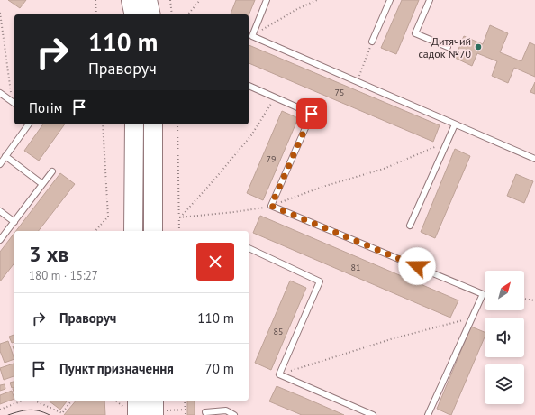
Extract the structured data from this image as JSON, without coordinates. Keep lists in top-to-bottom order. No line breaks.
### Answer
{"places":["Дитячий садок №70"],"house_numbers":["75","79","81","85"],"north":"top right","page":{"turn":["110 m","Праворуч"],"then":"Потім","heading":["3 хв","180 m · 15:27"],"list":[{"name":"Праворуч","value":"110 m"},{"name":"Пункт призначення","value":"70 m"}]}}
